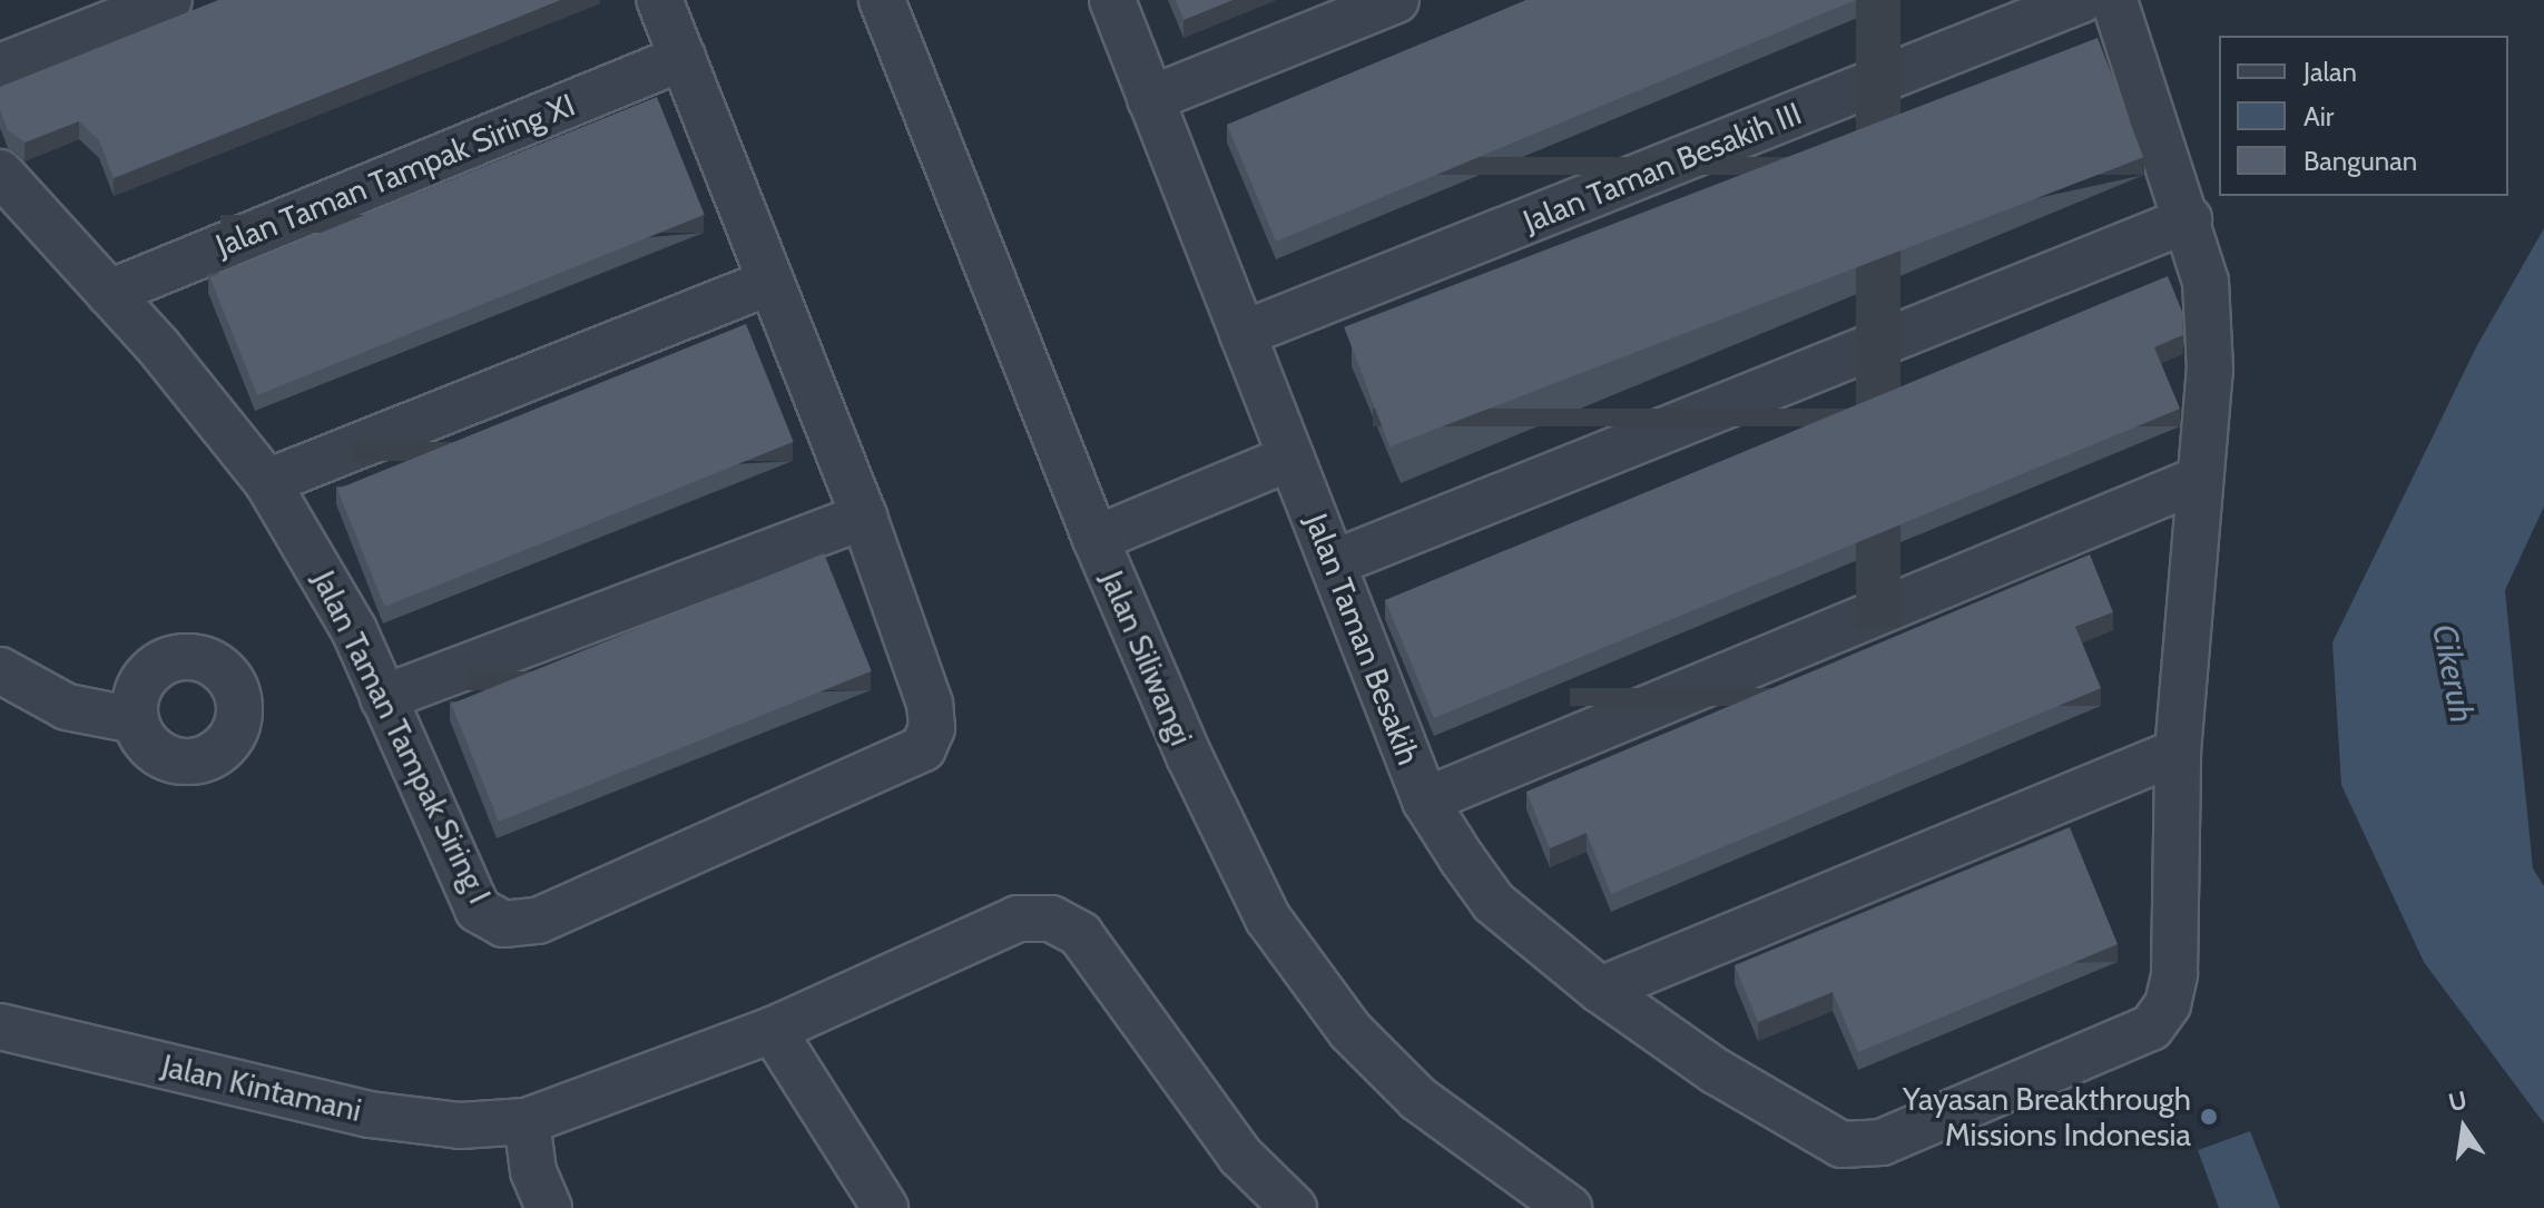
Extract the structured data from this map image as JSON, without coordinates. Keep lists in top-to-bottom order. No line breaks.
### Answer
{"streets":{"street":["Jalan Taman Besakih III","Jalan Taman Tampak Siring XI","Jalan Taman Besakih","Jalan Siliwangi","Jalan Taman Tampak Siring I","Jalan Kintamani"]},"crossings":[["Jalan Taman Besakih III","Jalan Taman Besakih"],["Jalan Taman Tampak Siring XI","Jalan Taman Tampak Siring I"]],"water":["Cikeruh"],"places":["Yayasan Breakthrough Missions Indonesia"],"legend":["Jalan","Air","Bangunan"],"north":"top"}
